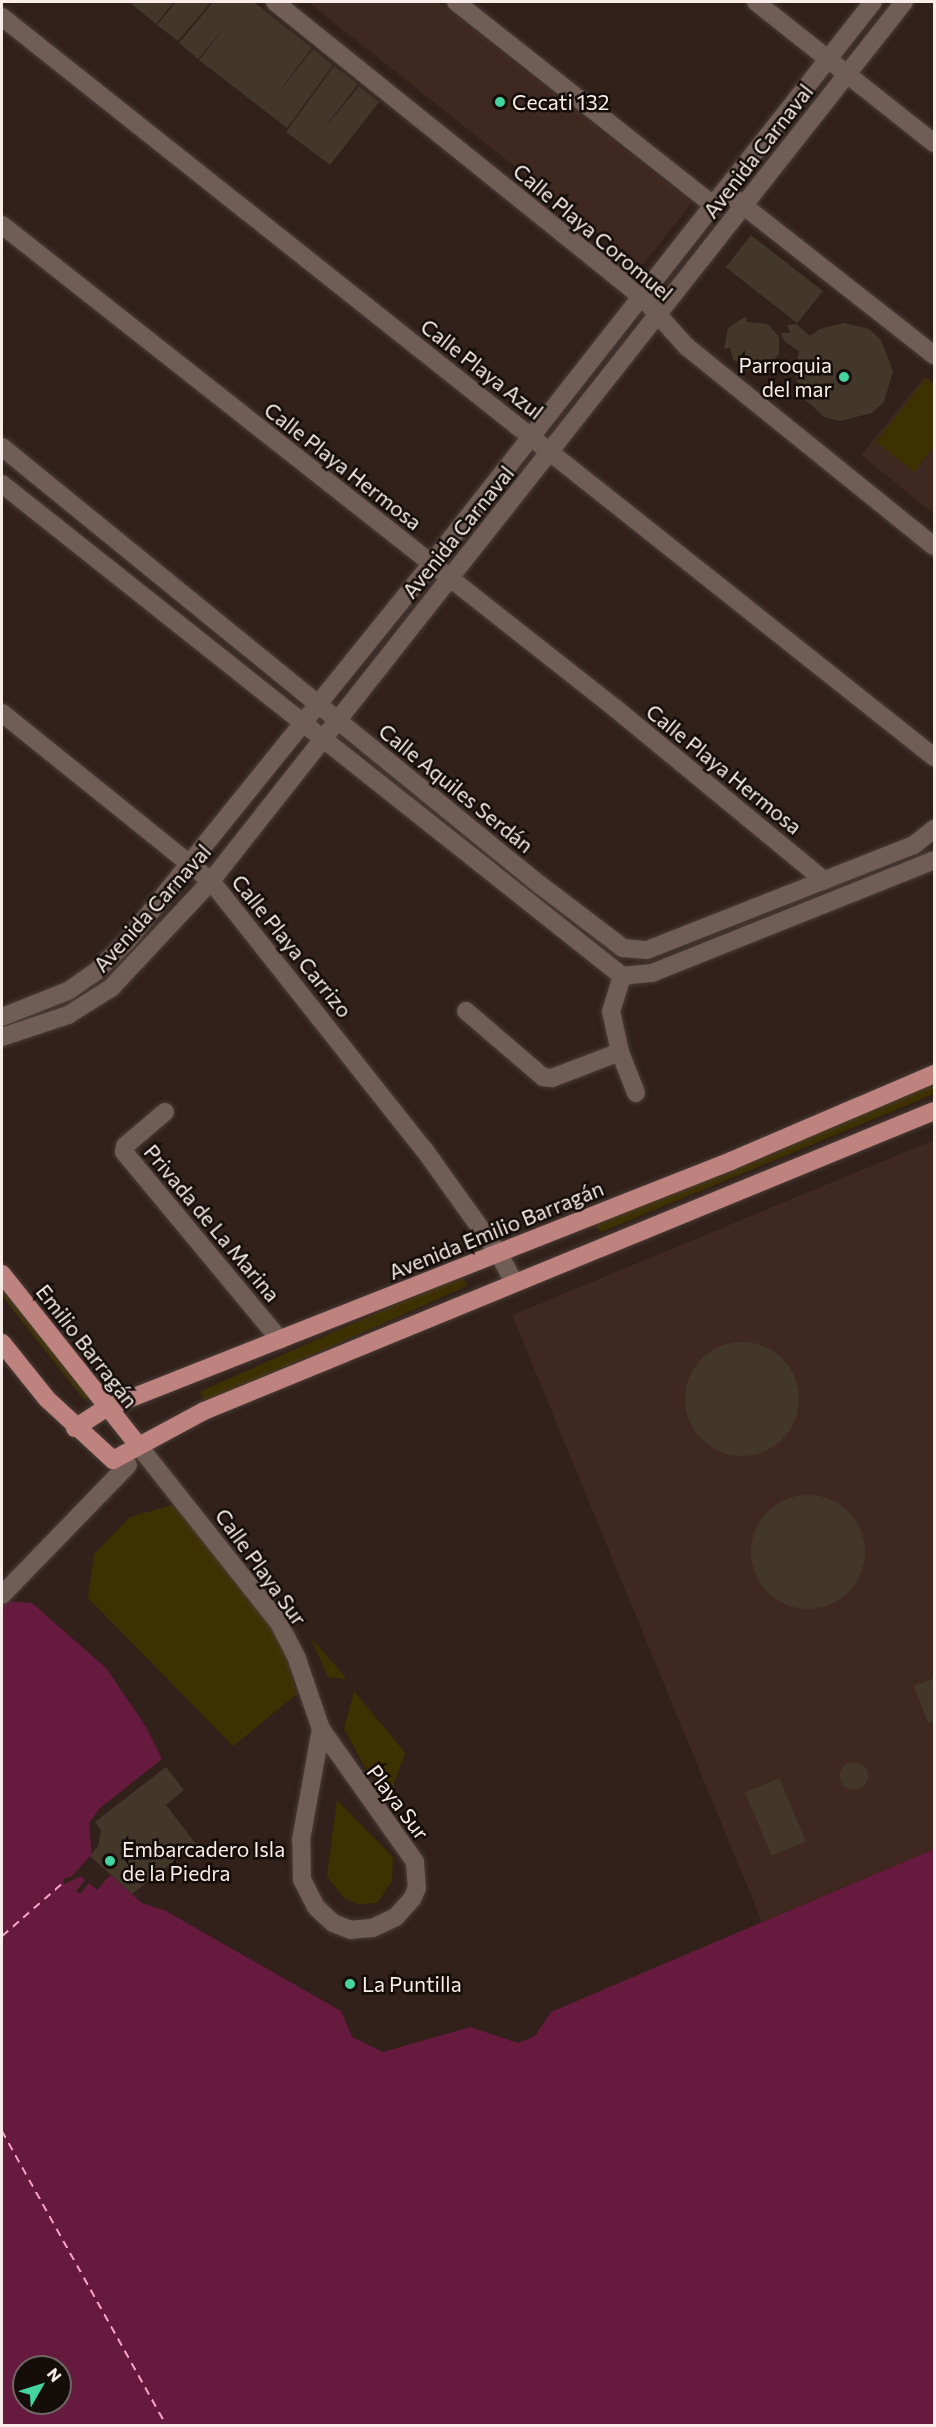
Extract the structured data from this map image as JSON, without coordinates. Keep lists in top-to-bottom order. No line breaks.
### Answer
{"streets":{"main road":["Avenida Emilio Barragán","Emilio Barragán"],"street":["Avenida Carnaval","Calle Playa Coromuel","Calle Playa Azul","Calle Playa Hermosa","Calle Aquiles Serdán","Calle Playa Carrizo","Privada de La Marina","Calle Playa Sur","Playa Sur"]},"crossings":[["Avenida Carnaval","Calle Playa Coromuel"],["Avenida Carnaval","Calle Playa Azul"],["Avenida Carnaval","Calle Playa Hermosa"],["Avenida Carnaval","Calle Aquiles Serdán"],["Avenida Carnaval","Calle Playa Carrizo"],["Calle Playa Hermosa","Calle Aquiles Serdán"],["Calle Playa Carrizo","Avenida Emilio Barragán"],["Privada de La Marina","Avenida Emilio Barragán"],["Avenida Emilio Barragán","Emilio Barragán"],["Emilio Barragán","Calle Playa Sur"],["Calle Playa Sur","Playa Sur"]],"places":["Cecati 132","Parroquia del mar","Embarcadero Isla de la Piedra","La Puntilla"],"north":"top right"}
